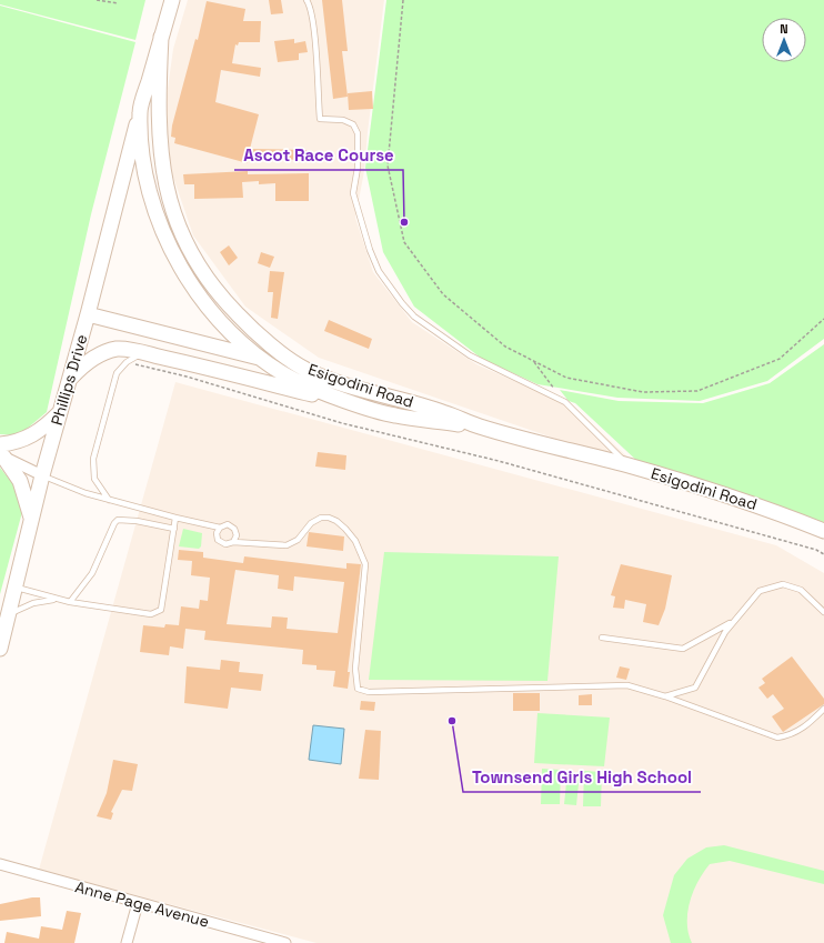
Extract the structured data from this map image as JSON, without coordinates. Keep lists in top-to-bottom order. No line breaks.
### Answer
{"streets":{"main road":["Phillips Drive","Esigodini Road"],"street":["Anne Page Avenue"]},"crossings":[["Phillips Drive","Esigodini Road"]],"places":["Ascot Race Course","Townsend Girls High School"],"north":"top"}
